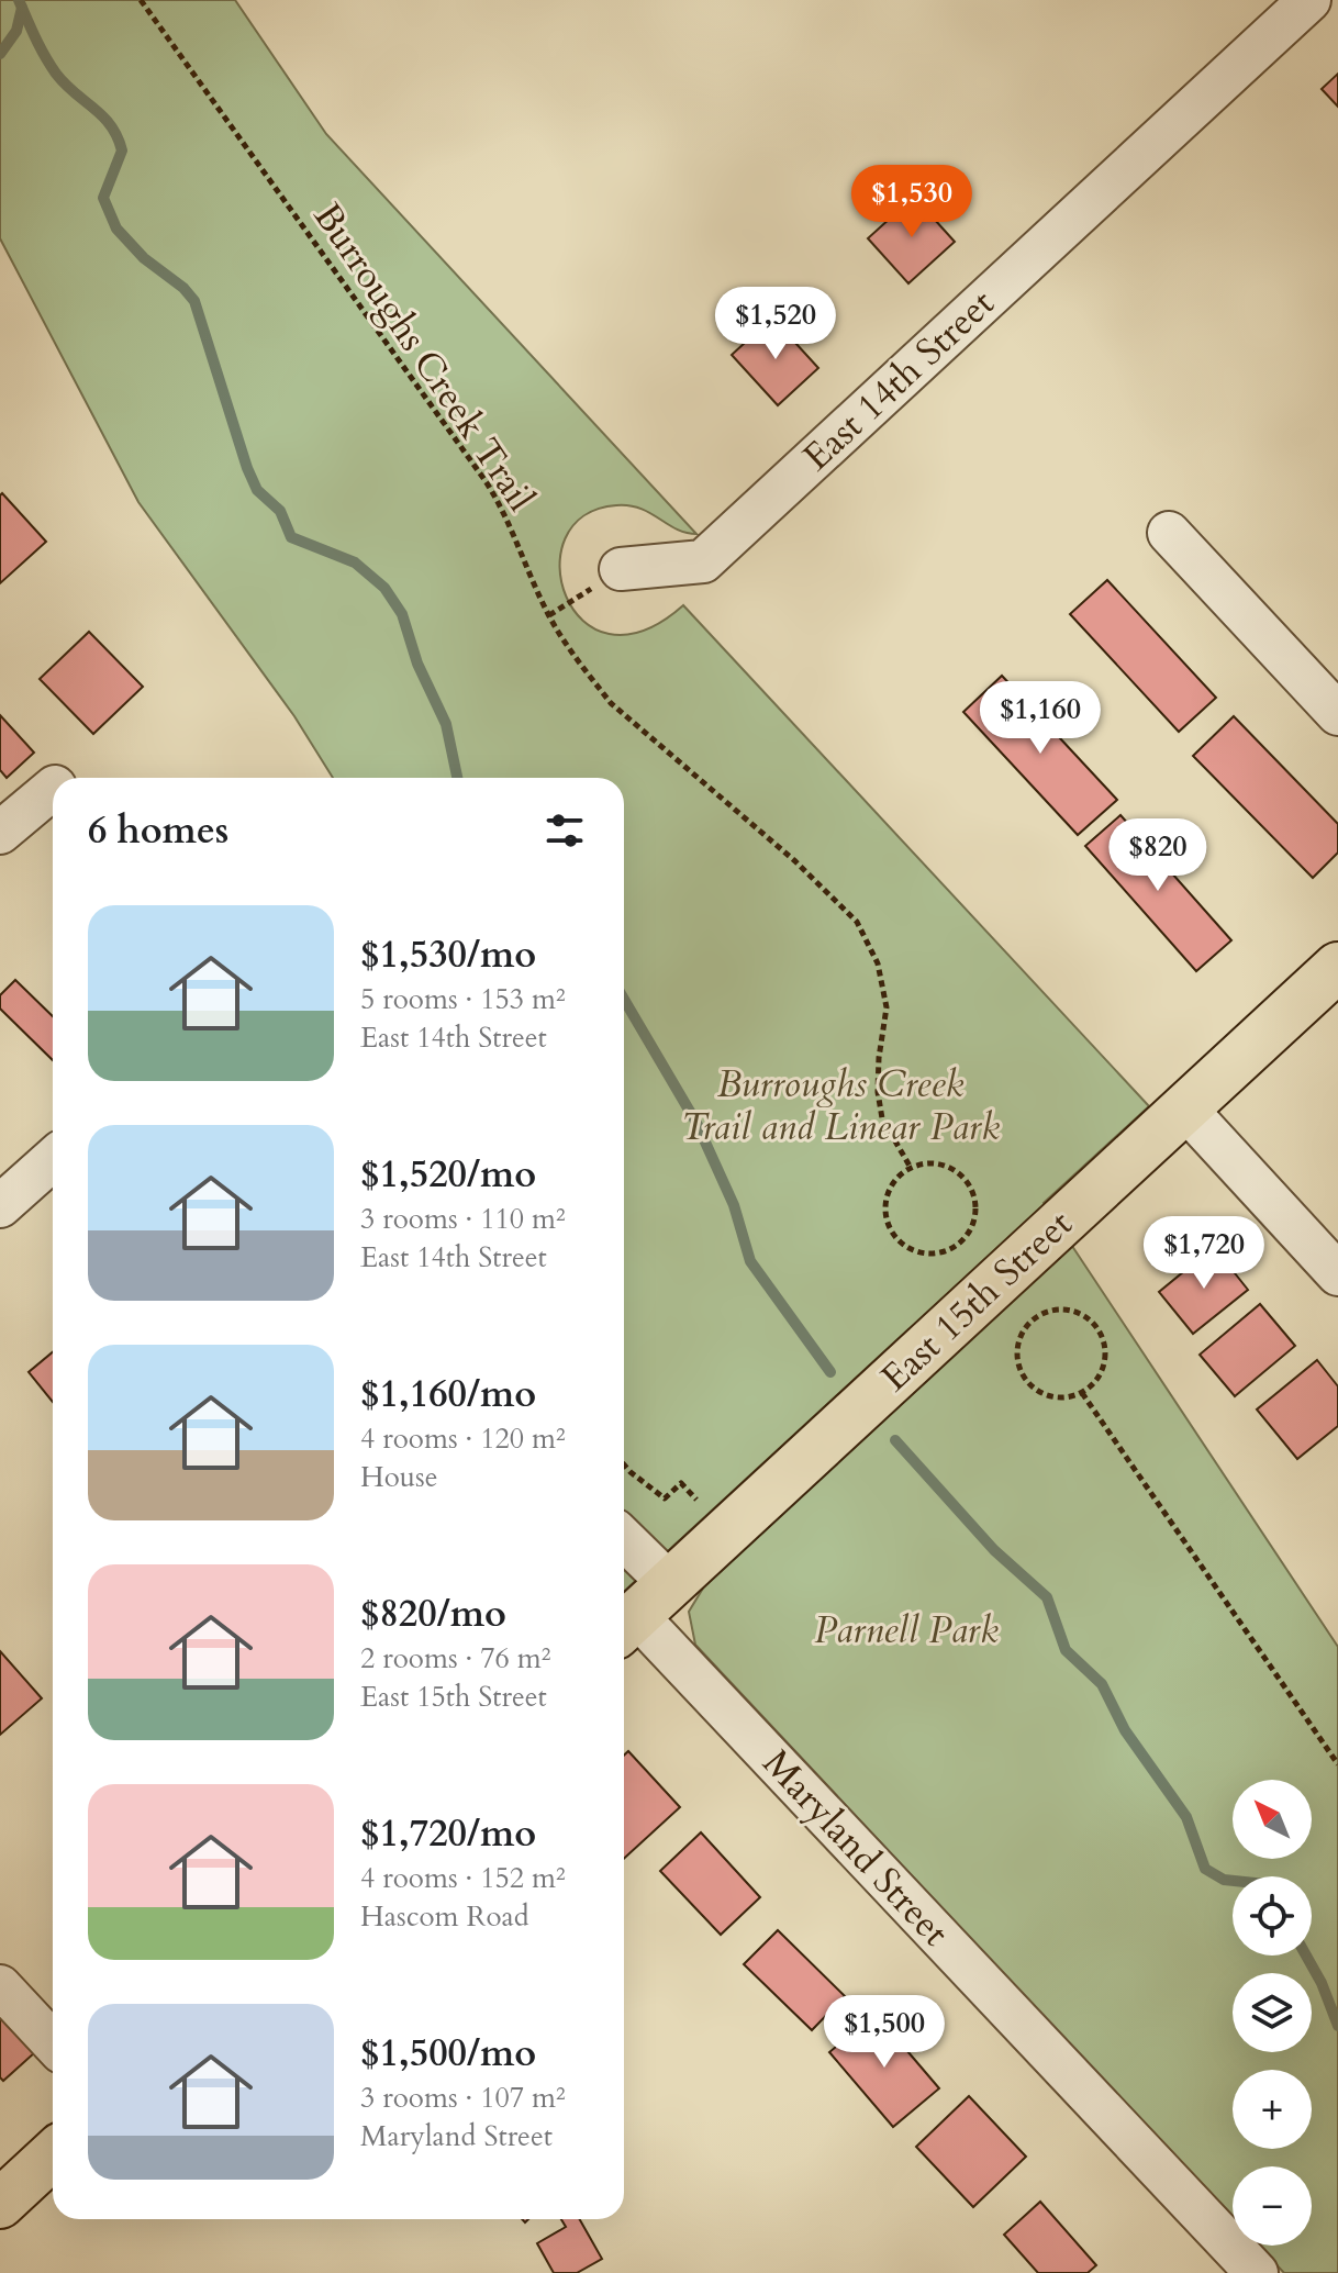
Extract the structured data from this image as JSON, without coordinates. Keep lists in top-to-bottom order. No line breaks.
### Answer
{"streets":{"main road":["East 15th Street"],"street":["East 14th Street","Maryland Street"],"path":["Burroughs Creek Trail"]},"crossings":[["East 15th Street","Maryland Street"]],"parks":["Burroughs Creek Trail and Linear Park","Parnell Park"],"north":"top left","page":{"price":["$1,530","$1,520","$1,160","$820","$1,720","$1,500"],"heading":"6 homes","list":[{"name":"$1,530/mo","note":"5 rooms · 153 m² · East 14th Street"},{"name":"$1,520/mo","note":"3 rooms · 110 m² · East 14th Street"},{"name":"$1,160/mo","note":"4 rooms · 120 m² · House"},{"name":"$820/mo","note":"2 rooms · 76 m² · East 15th Street"},{"name":"$1,720/mo","note":"4 rooms · 152 m² · Hascom Road"},{"name":"$1,500/mo","note":"3 rooms · 107 m² · Maryland Street"}],"map_buttons":["+","−"]}}
